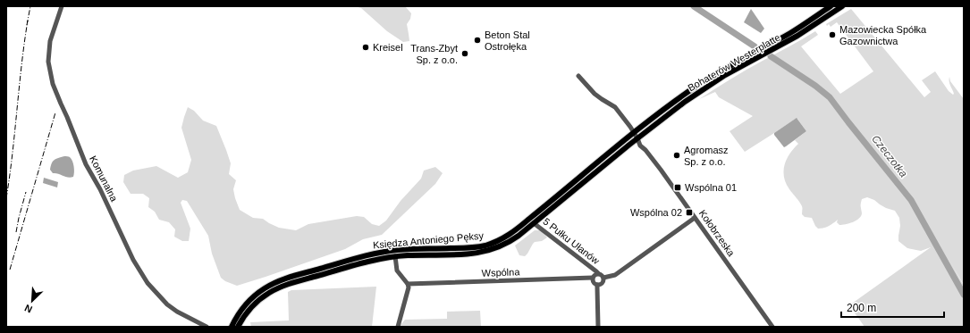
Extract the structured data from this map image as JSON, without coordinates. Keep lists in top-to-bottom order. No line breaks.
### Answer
{"streets":{"main road":["Bohaterów Westerplatte","Księdza Antoniego Pęksy"],"street":["Komunalna","Kołobrzeska","5 Pułku Ułanów","Wspólna"]},"crossings":[["Bohaterów Westerplatte","Kołobrzeska"],["Bohaterów Westerplatte","Księdza Antoniego Pęksy"],["Kołobrzeska","Księdza Antoniego Pęksy"],["Księdza Antoniego Pęksy","5 Pułku Ułanów"],["5 Pułku Ułanów","Wspólna"]],"water":["Czeczotka"],"places":{"other":["Mazowiecka Spółka Gazownictwa","Beton Stal Ostrołęka","Kreisel","Trans-Zbyt Sp. z o.o.","Agromasz Sp. z o.o."],"transit":["Wspólna 01","Wspólna 02"]},"scale_bar":"200 m","north":"bottom left"}
